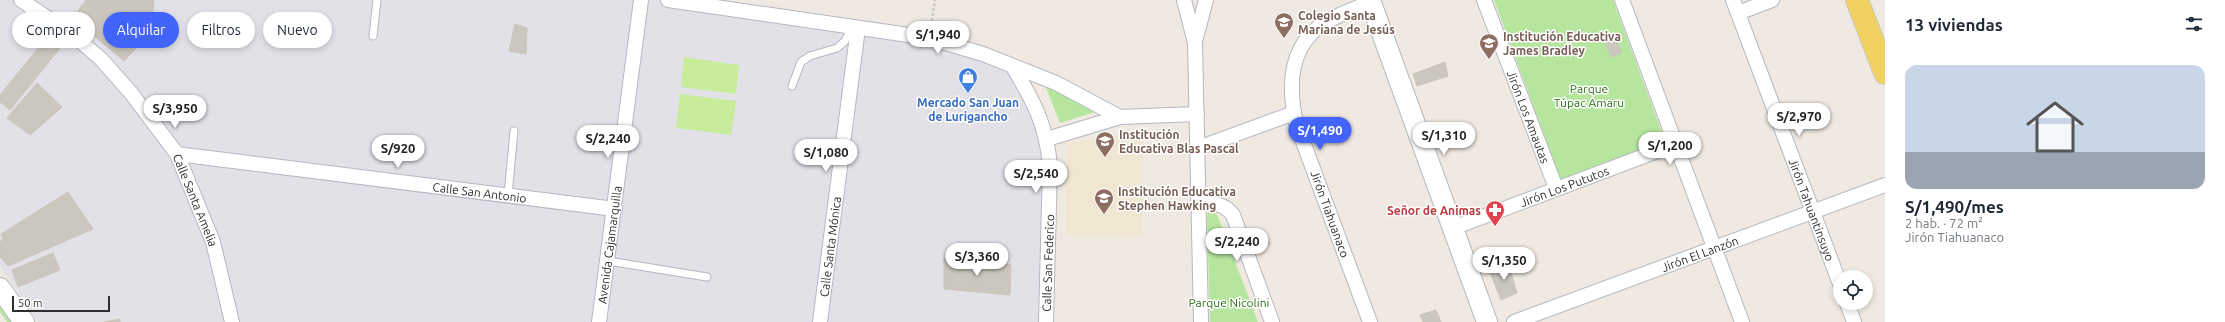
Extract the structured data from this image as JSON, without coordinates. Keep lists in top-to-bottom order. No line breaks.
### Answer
{"streets":{"street":["Jirón Los Amautas","Jirón Los Pututos","Calle San Antonio","Calle Santa Amelia","Jirón Tahuantinsuyo","Jirón Tiahuanaco","Avenida Cajamarquilla","Calle Santa Mónica","Jirón El Lanzón","Calle San Federico"]},"crossings":[["Jirón Los Amautas","Jirón Los Pututos"],["Calle San Antonio","Calle Santa Amelia"],["Calle San Antonio","Avenida Cajamarquilla"],["Jirón Tahuantinsuyo","Jirón El Lanzón"]],"parks":["Parque Túpac Amaru","Parque Nicolini"],"places":{"school or university":["Colegio Santa Mariana de Jesús","Institución Educativa James Bradley","Institución Educativa Blas Pascal","Institución Educativa Stephen Hawking"],"shop":["Mercado San Juan de Lurigancho"],"pharmacy":["Señor de Animas"]},"scale_bar":"50 m","page":{"heading":"13 viviendas","chip":["Comprar","Alquilar","Filtros","Nuevo"],"price":["S/1,940","S/3,950","S/2,970","S/1,490","S/1,310","S/2,240","S/1,200","S/920","S/1,080","S/2,540","S/2,240","S/3,360","S/1,350"],"list":[{"name":"S/1,490/mes","note":"2 hab. · 72 m² · Jirón Tiahuanaco"}],"scale":"50 m"}}
